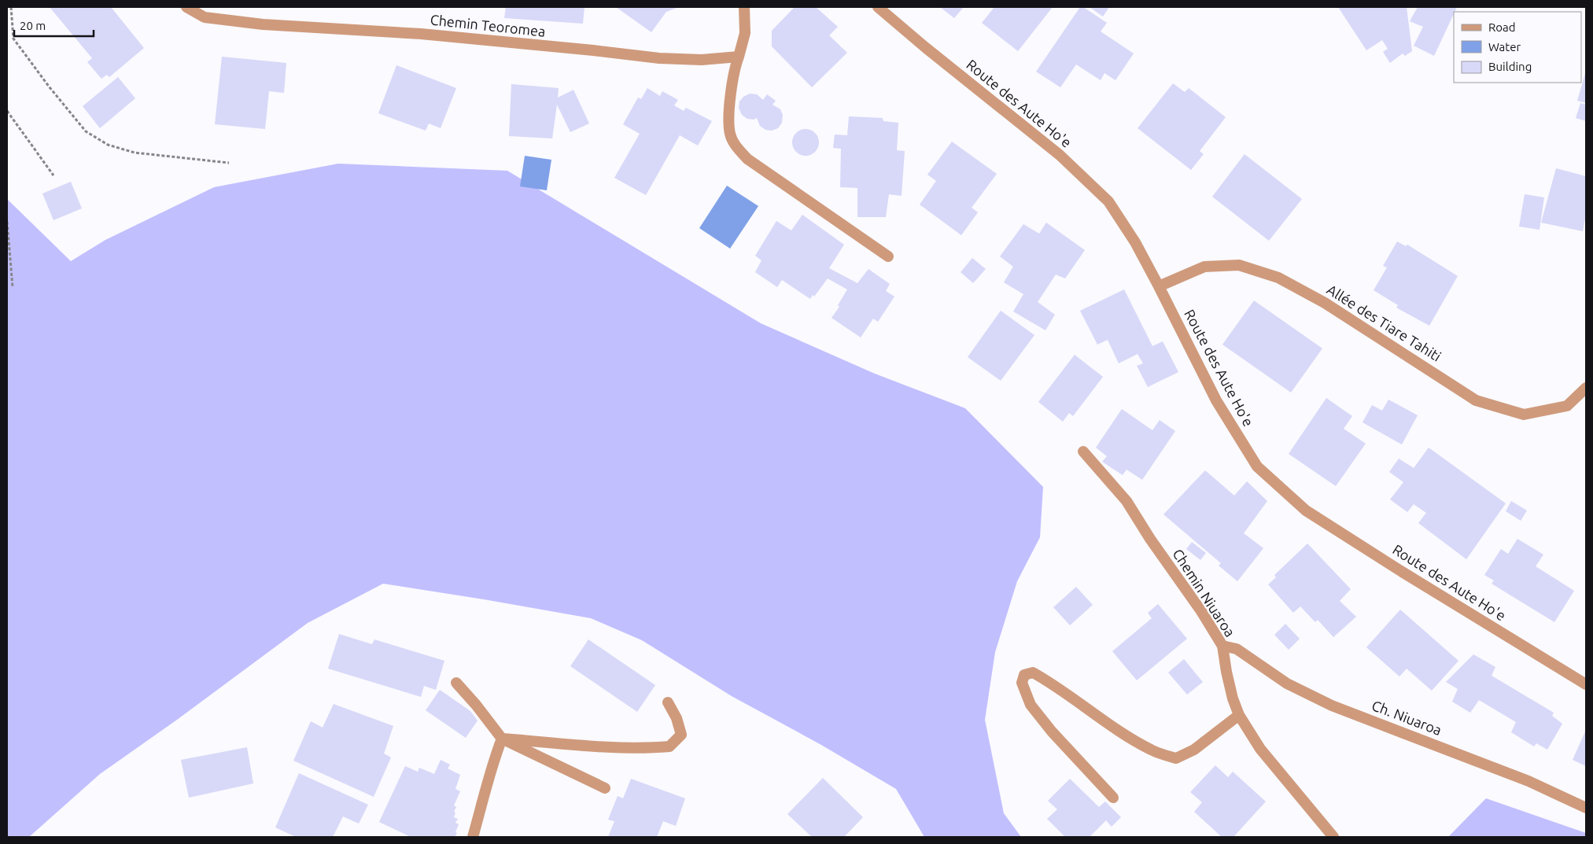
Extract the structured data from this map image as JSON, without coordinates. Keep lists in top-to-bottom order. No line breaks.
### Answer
{"streets":{"street":["Chemin Teoromea","Route des Aute Ho'e","Allée des Tiare Tahiti","Chemin Niuaroa","Ch. Niuaroa"]},"crossings":[["Route des Aute Ho'e","Allée des Tiare Tahiti"],["Chemin Niuaroa","Ch. Niuaroa"]],"legend":["Road","Water","Building"],"scale_bar":"20 m"}
